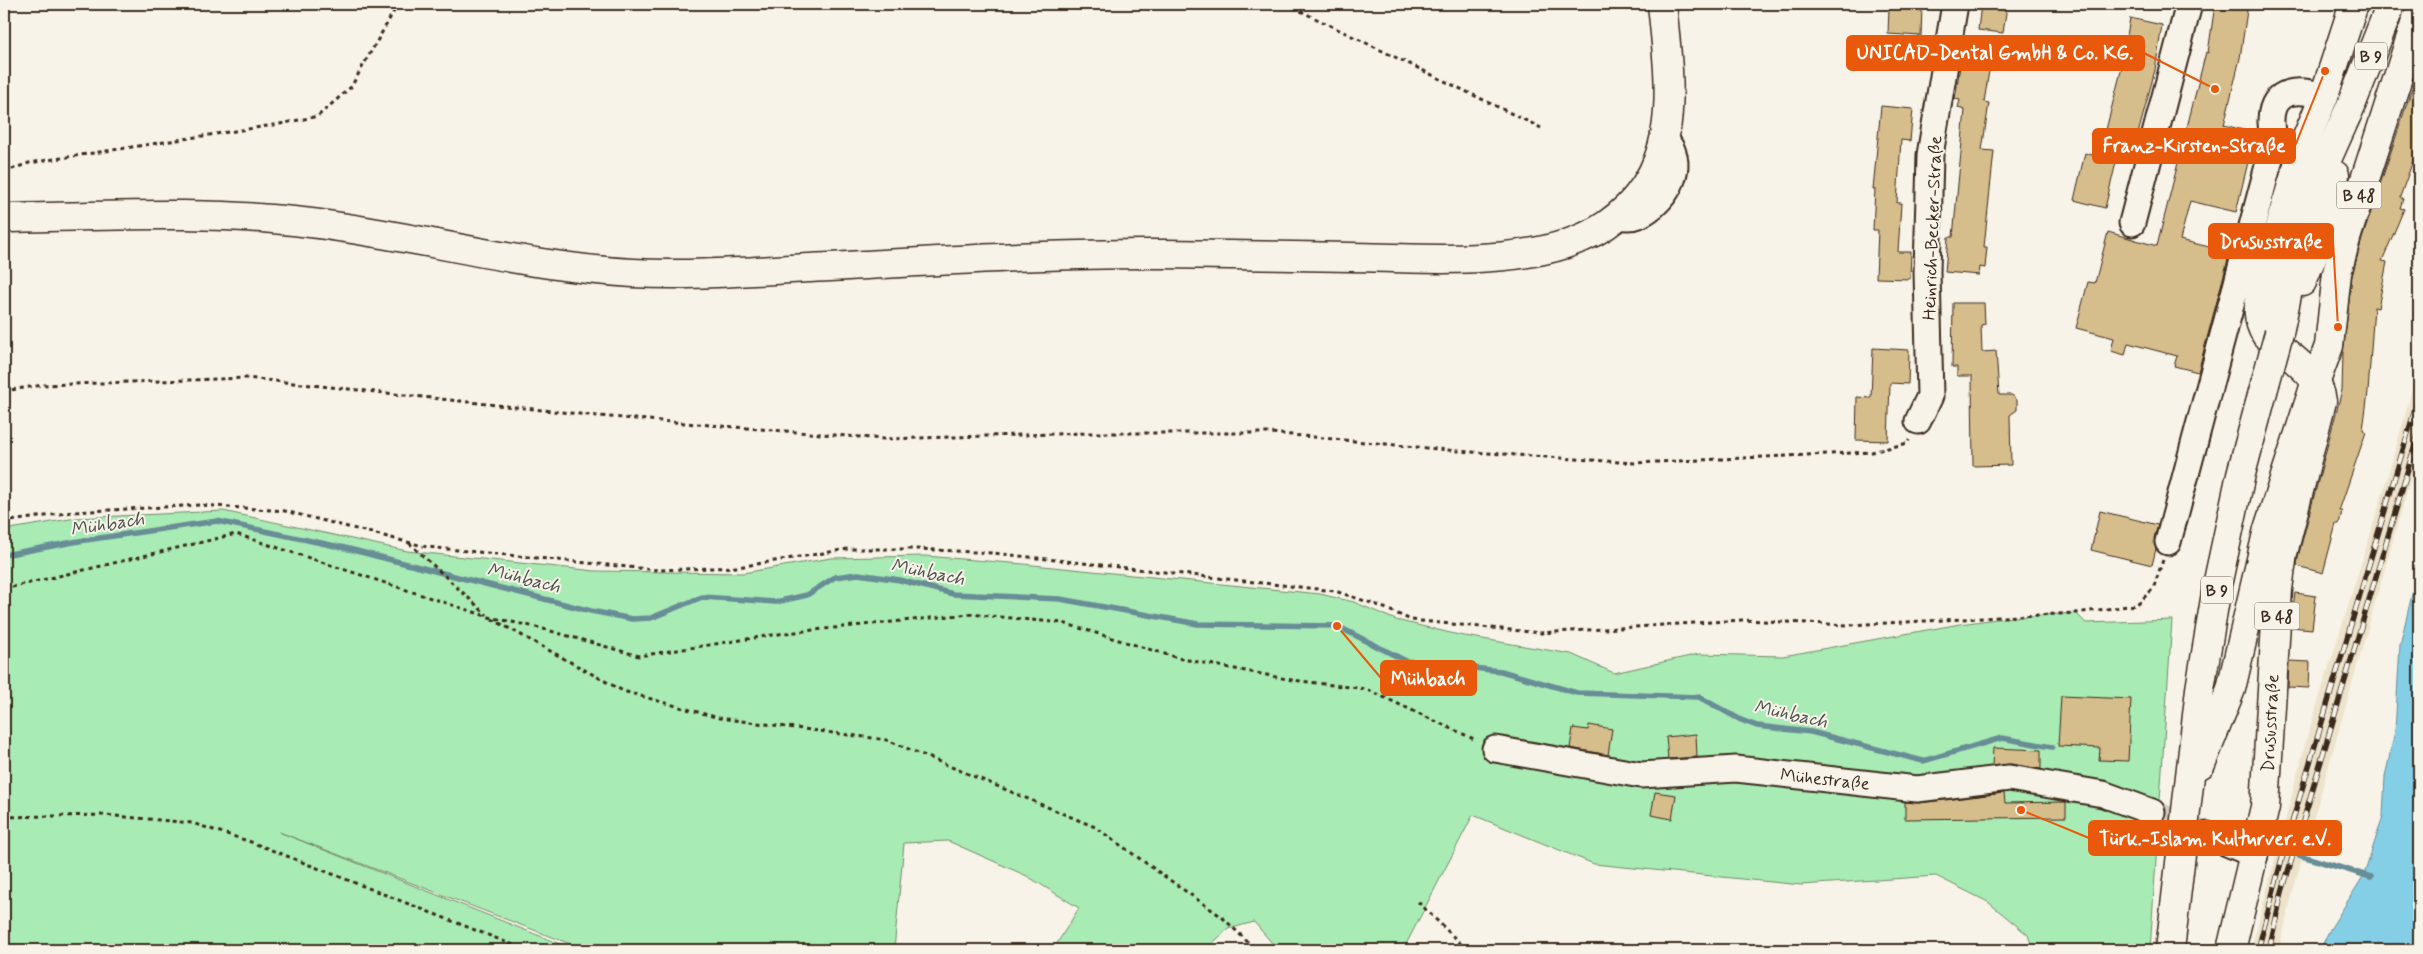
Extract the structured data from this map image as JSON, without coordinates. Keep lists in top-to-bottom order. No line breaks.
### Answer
{"streets":{"main road":["B 9","B 48","Drususstraße"],"street":["Heinrich-Becker-Straße","Mühestraße"]},"crossings":[["B 48","Drususstraße"]],"water":["Mühbach"],"places":["Franz-Kirsten-Straße","UNICAD-Dental GmbH & Co. KG.","Drususstraße","Mühbach","Türk.-Islam. Kulturver. e.V."]}
